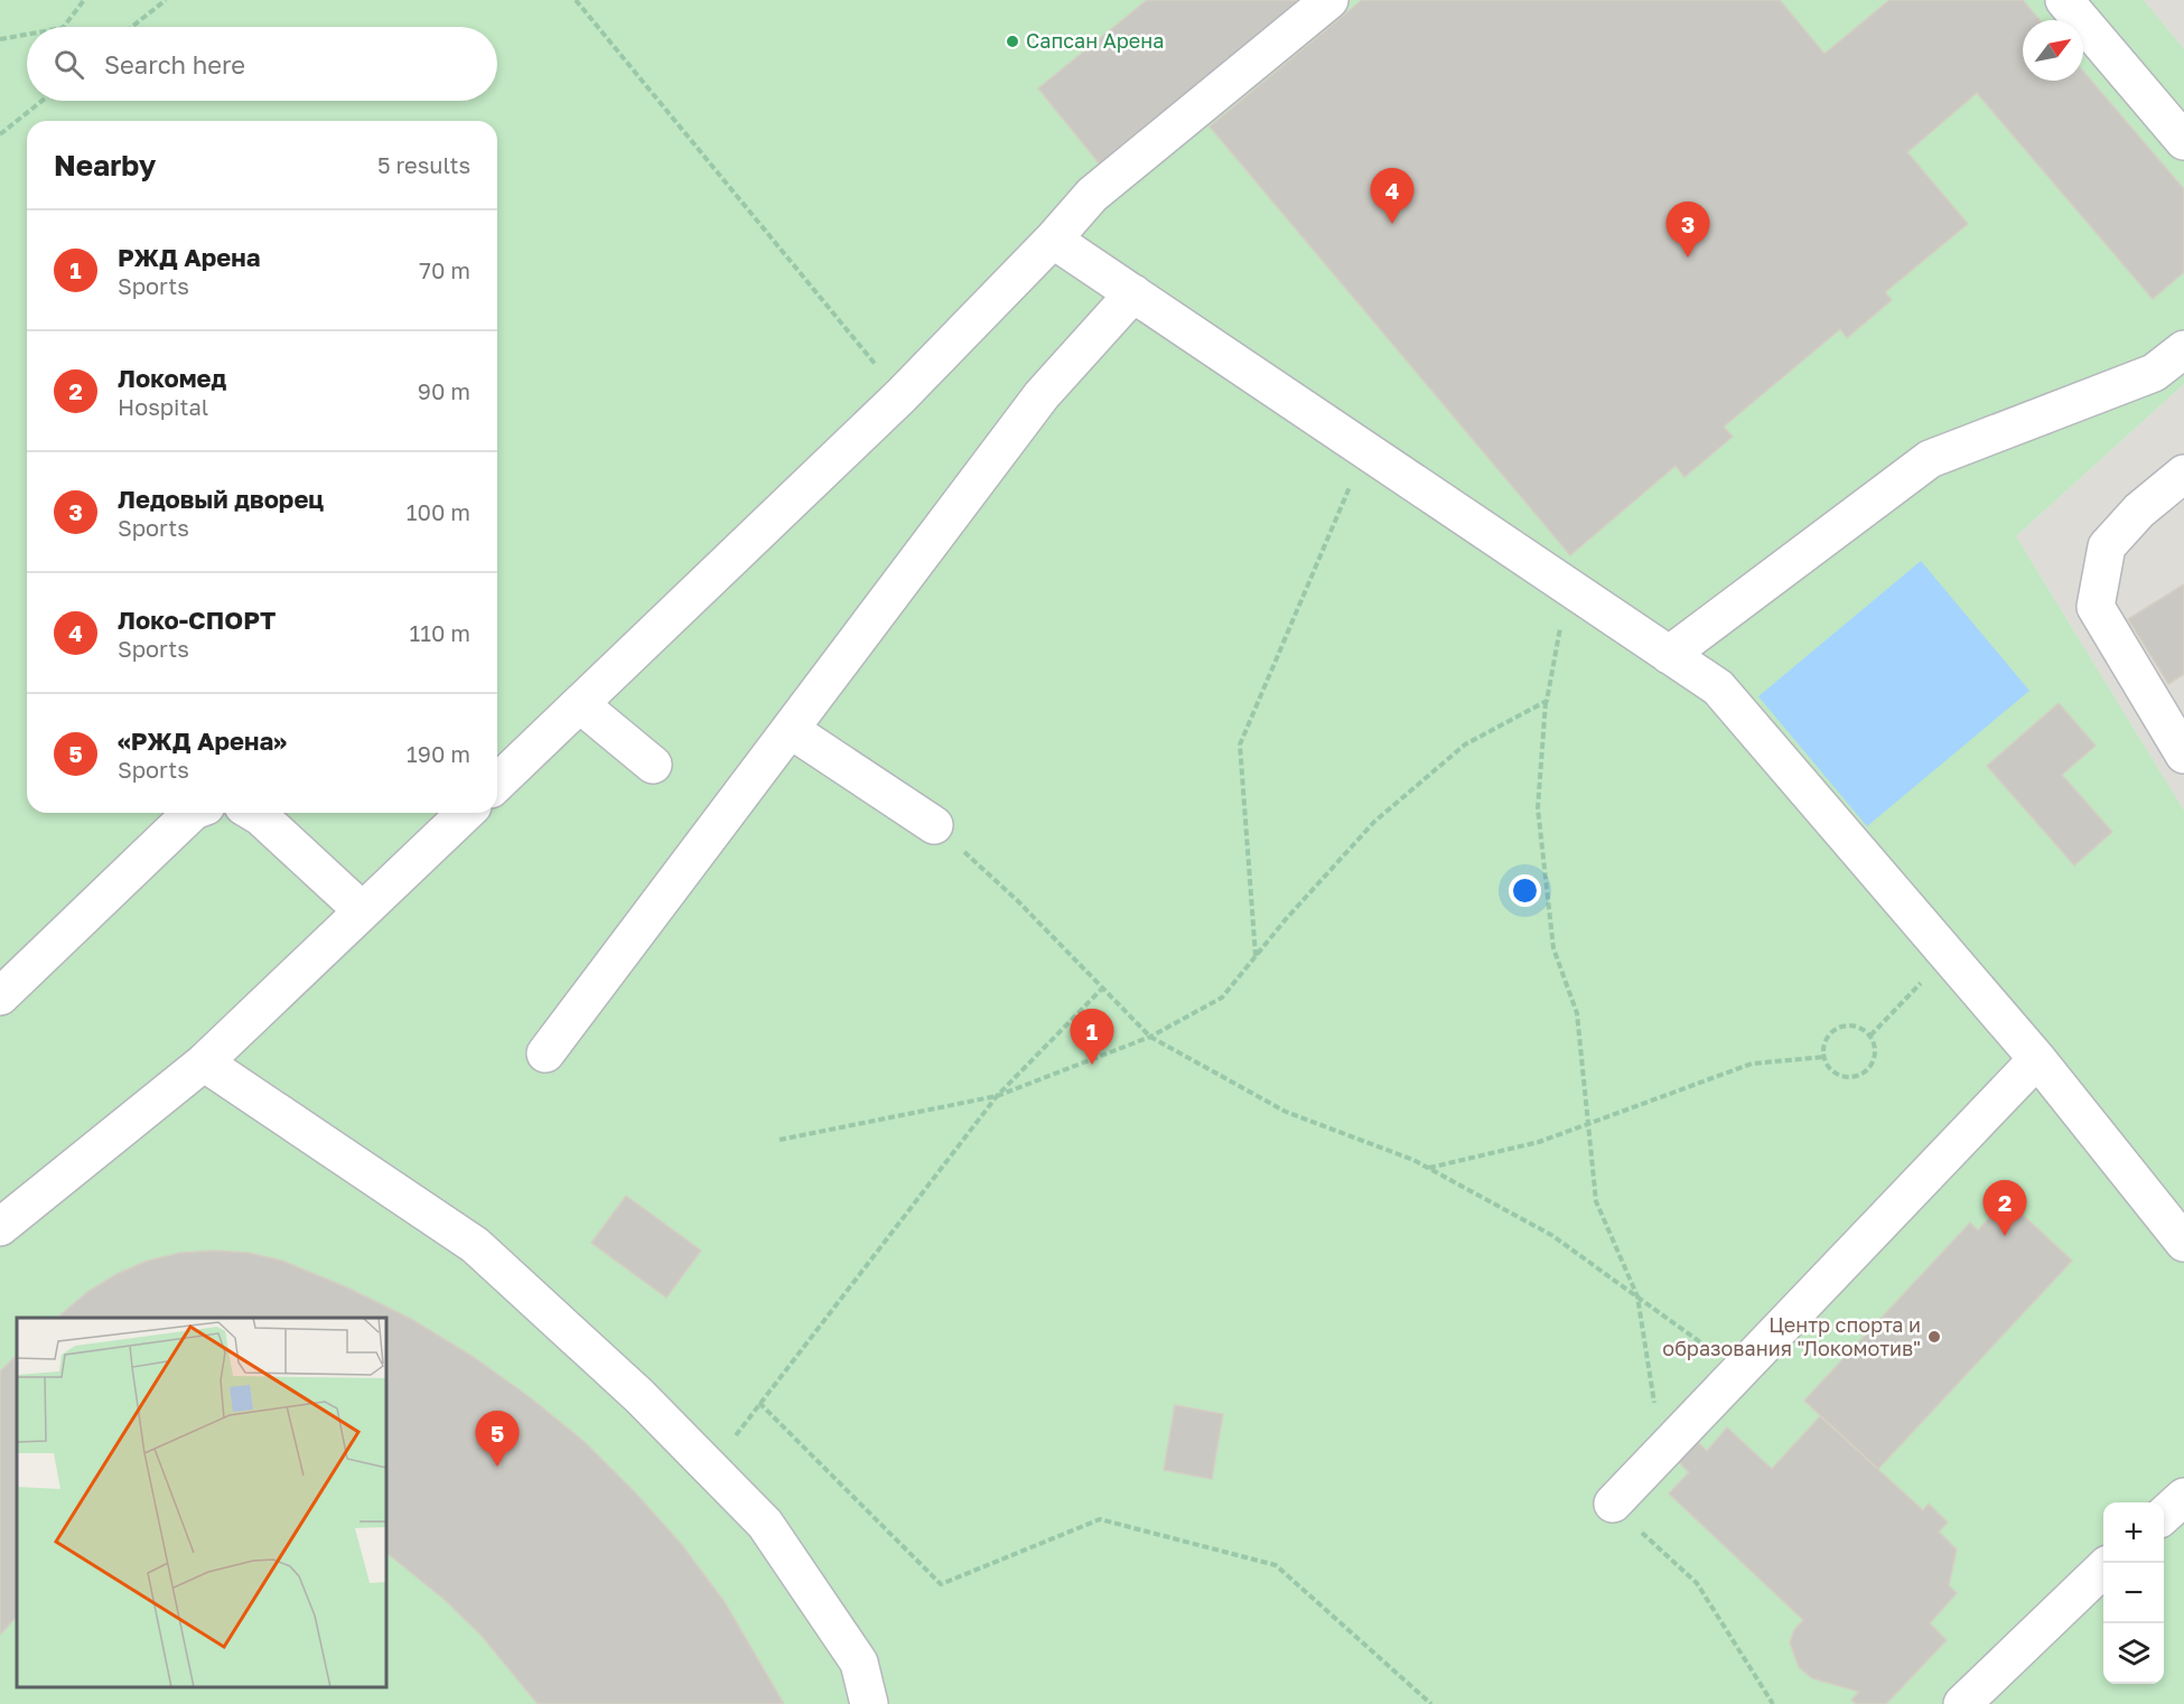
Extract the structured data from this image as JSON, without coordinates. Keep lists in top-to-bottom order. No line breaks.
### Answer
{"places":["Сапсан Арена","Центр спорта и образования \"Локомотив\""],"north":"top right","page":{"search":"Search here","heading":["Nearby","5 results"],"pins":["4","3","1","2","5"],"list":[{"mark":"1","name":"РЖД Арена","note":"Sports","value":"70 m"},{"mark":"2","name":"Локомед","note":"Hospital","value":"90 m"},{"mark":"3","name":"Ледовый дворец","note":"Sports","value":"100 m"},{"mark":"4","name":"Локо-СПОРТ","note":"Sports","value":"110 m"},{"mark":"5","name":"«РЖД Арена»","note":"Sports","value":"190 m"}],"map_buttons":["+","−"]}}
